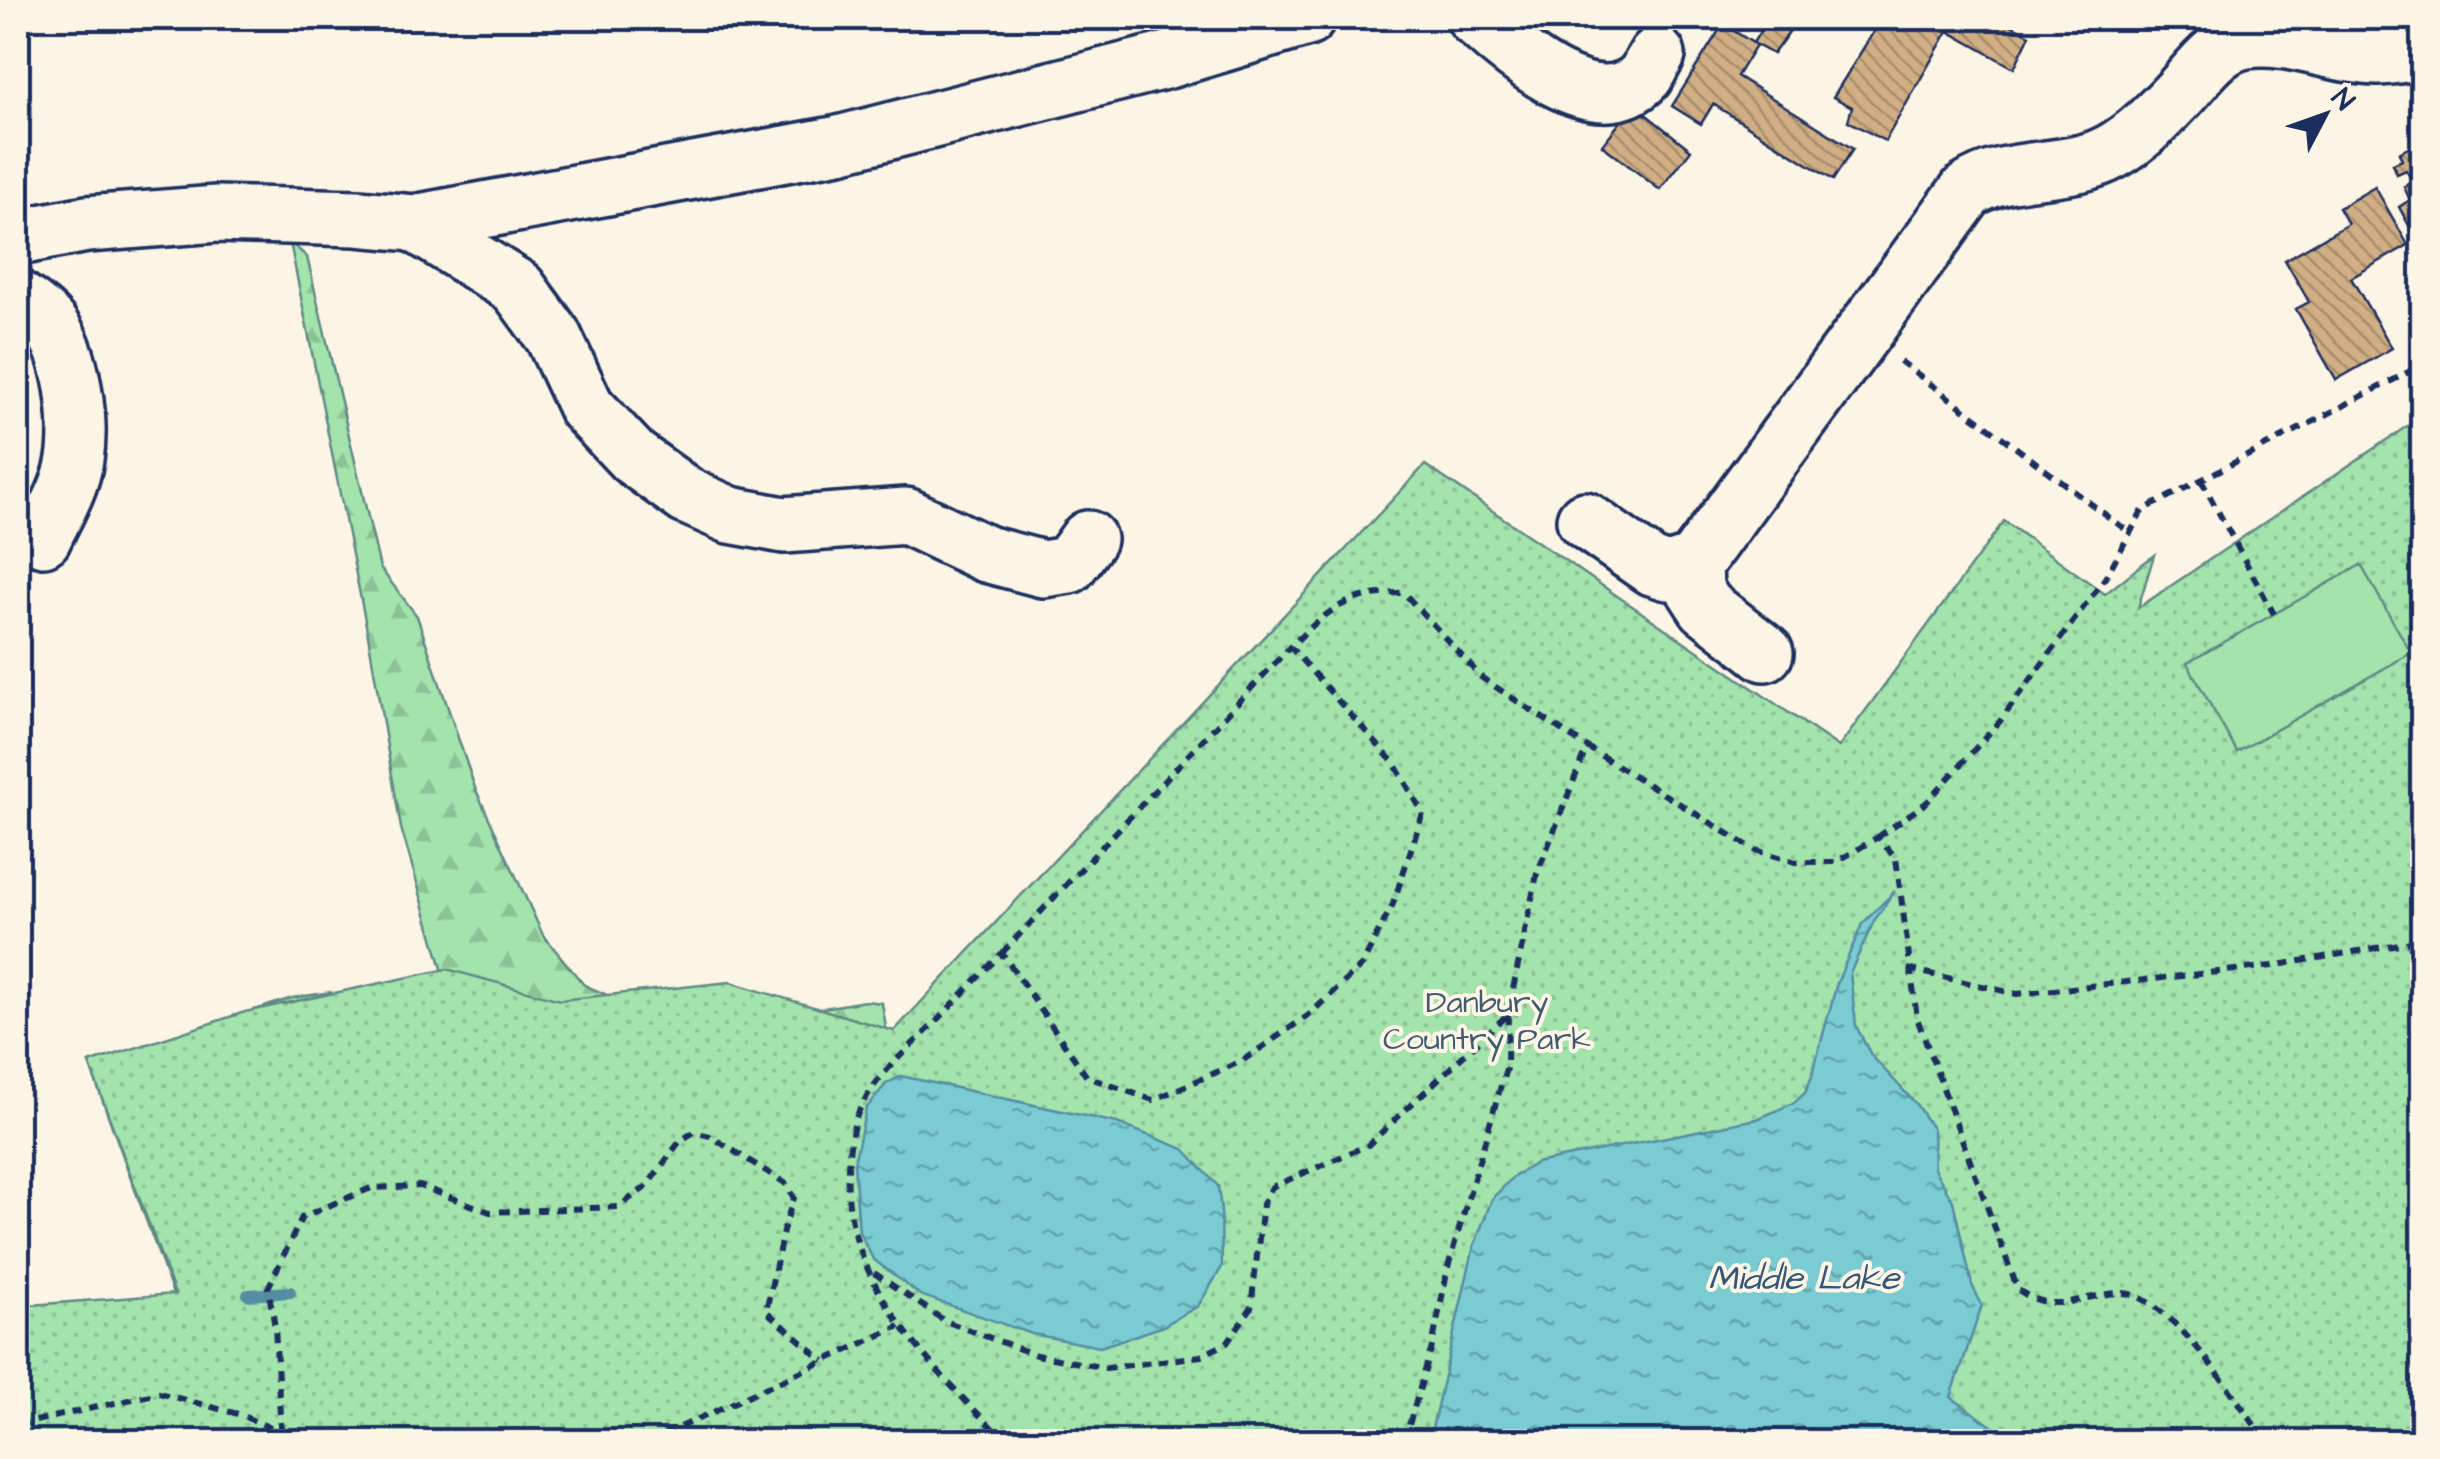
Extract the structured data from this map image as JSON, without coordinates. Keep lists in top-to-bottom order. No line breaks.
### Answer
{"water":["Middle Lake"],"parks":["Danbury Country Park"],"north":"top right"}
